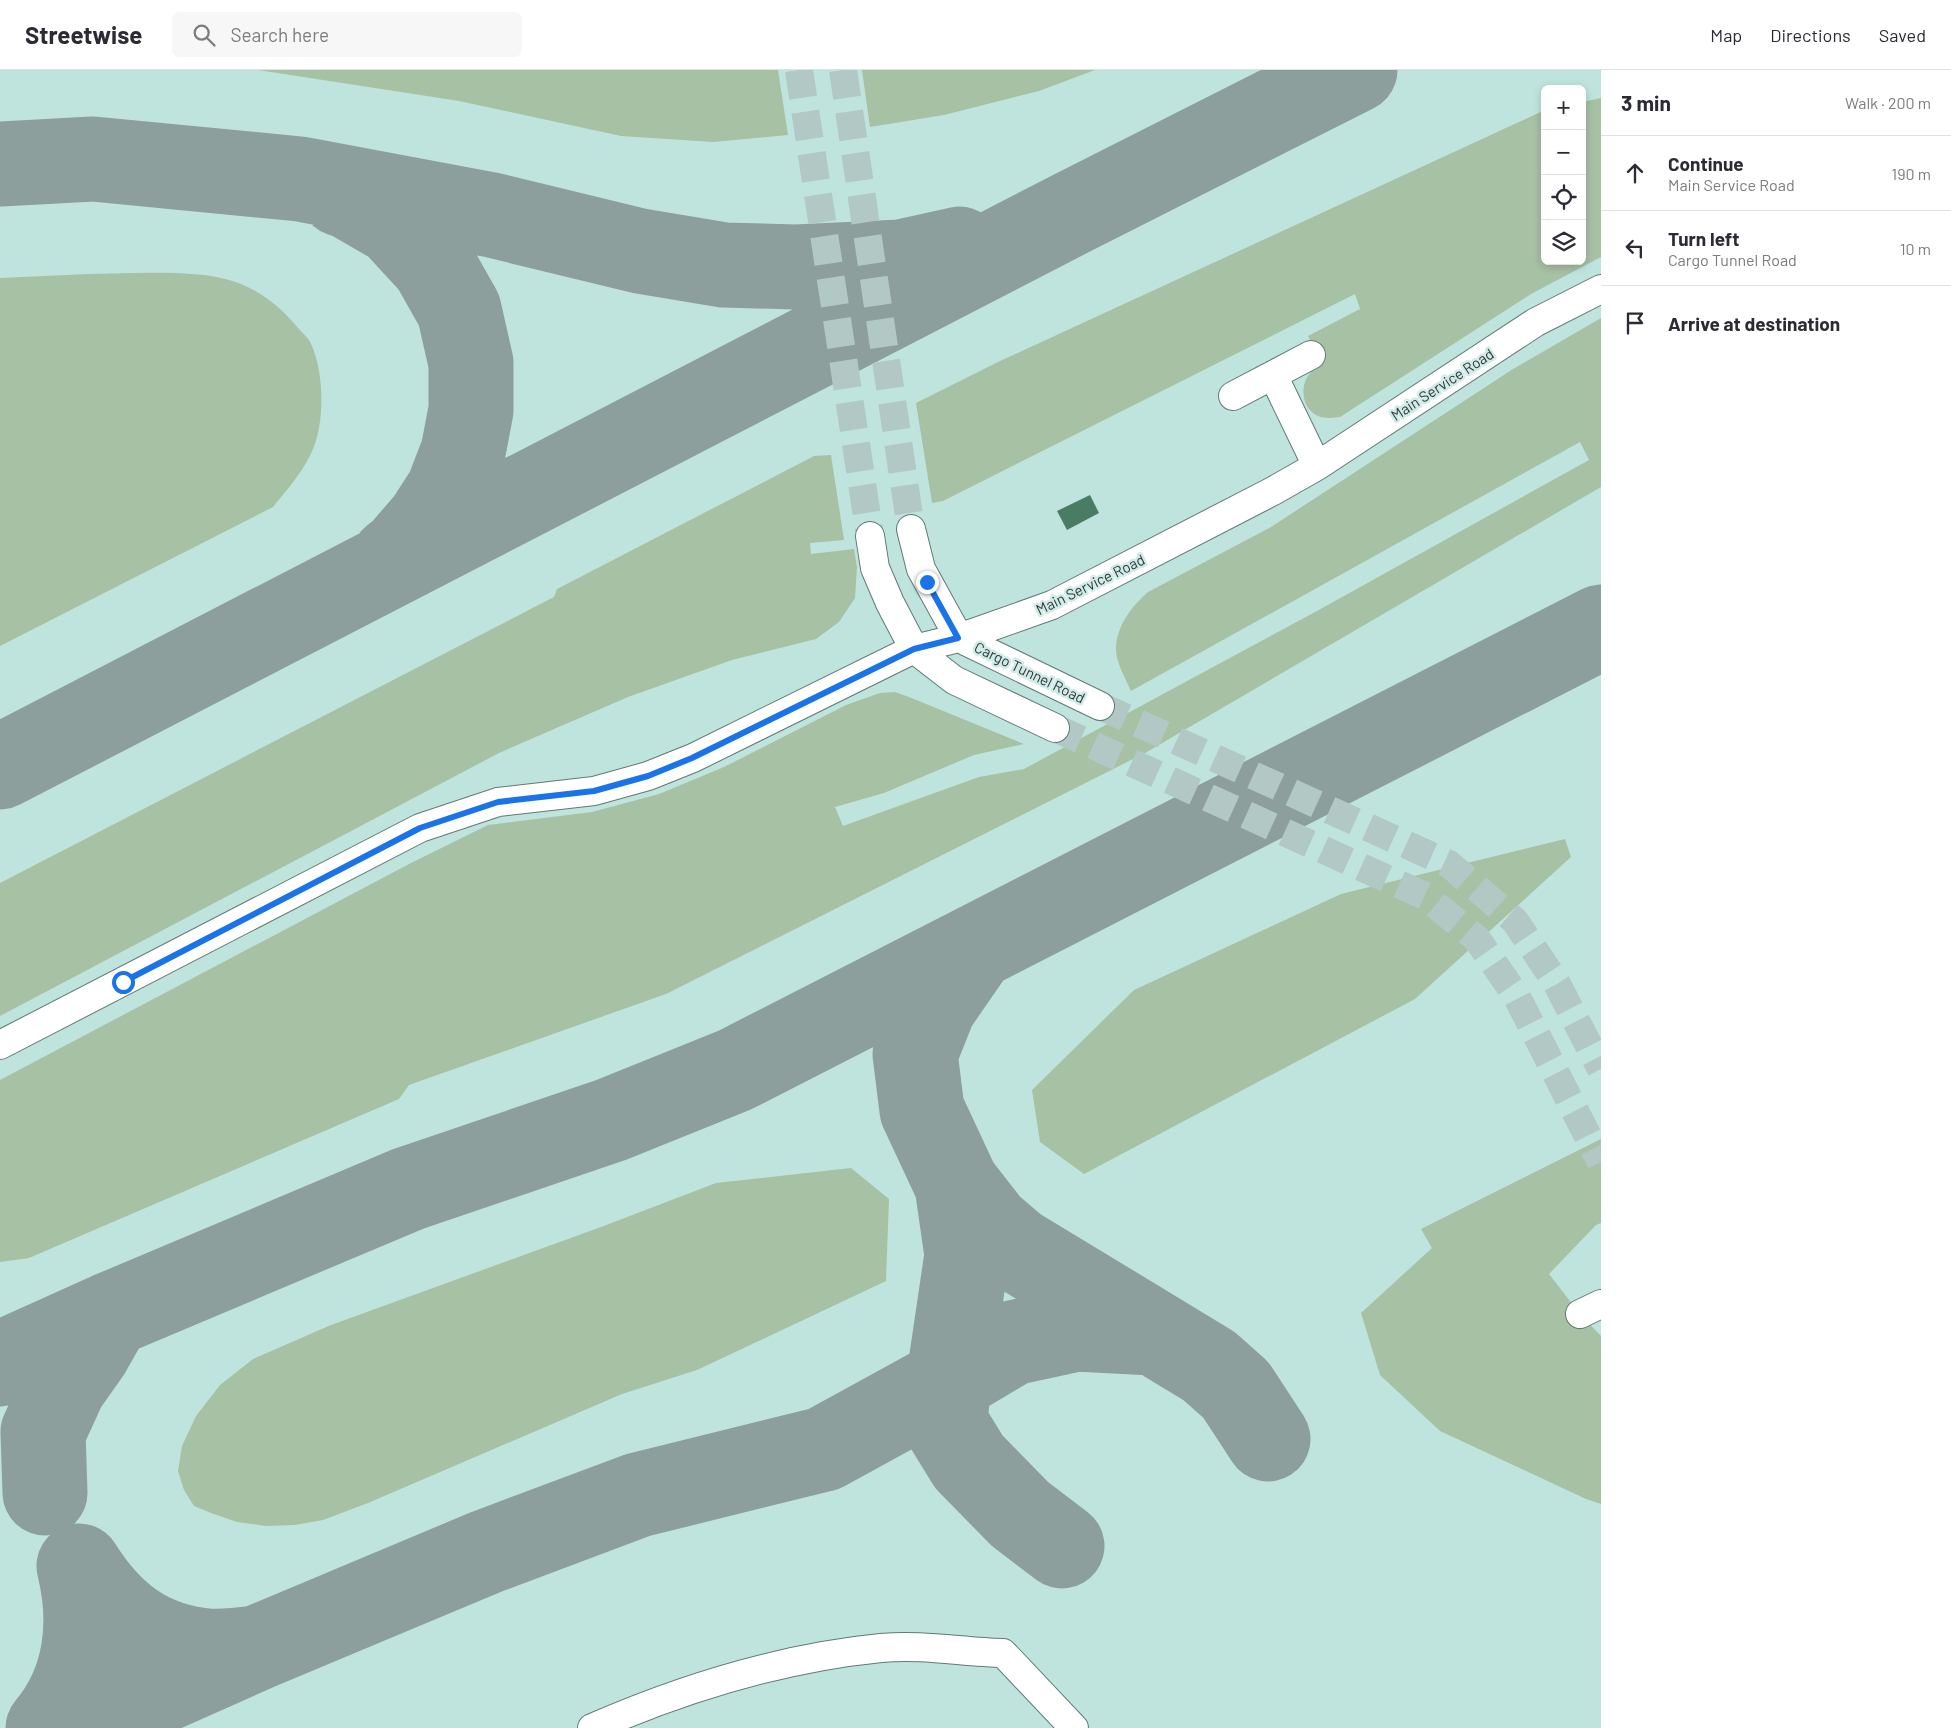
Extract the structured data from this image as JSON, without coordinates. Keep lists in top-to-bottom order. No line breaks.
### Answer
{"streets":{"lane":["Main Service Road","Cargo Tunnel Road"]},"crossings":[["Main Service Road","Cargo Tunnel Road"]],"page":{"header":"Streetwise","search":"Search here","nav":["Map","Directions","Saved"],"heading":["3 min","Walk · 200 m"],"map_buttons":["+","−"],"list":[["Continue","Main Service Road","190 m"],["Turn left","Cargo Tunnel Road","10 m"],"Arrive at destination"]}}
